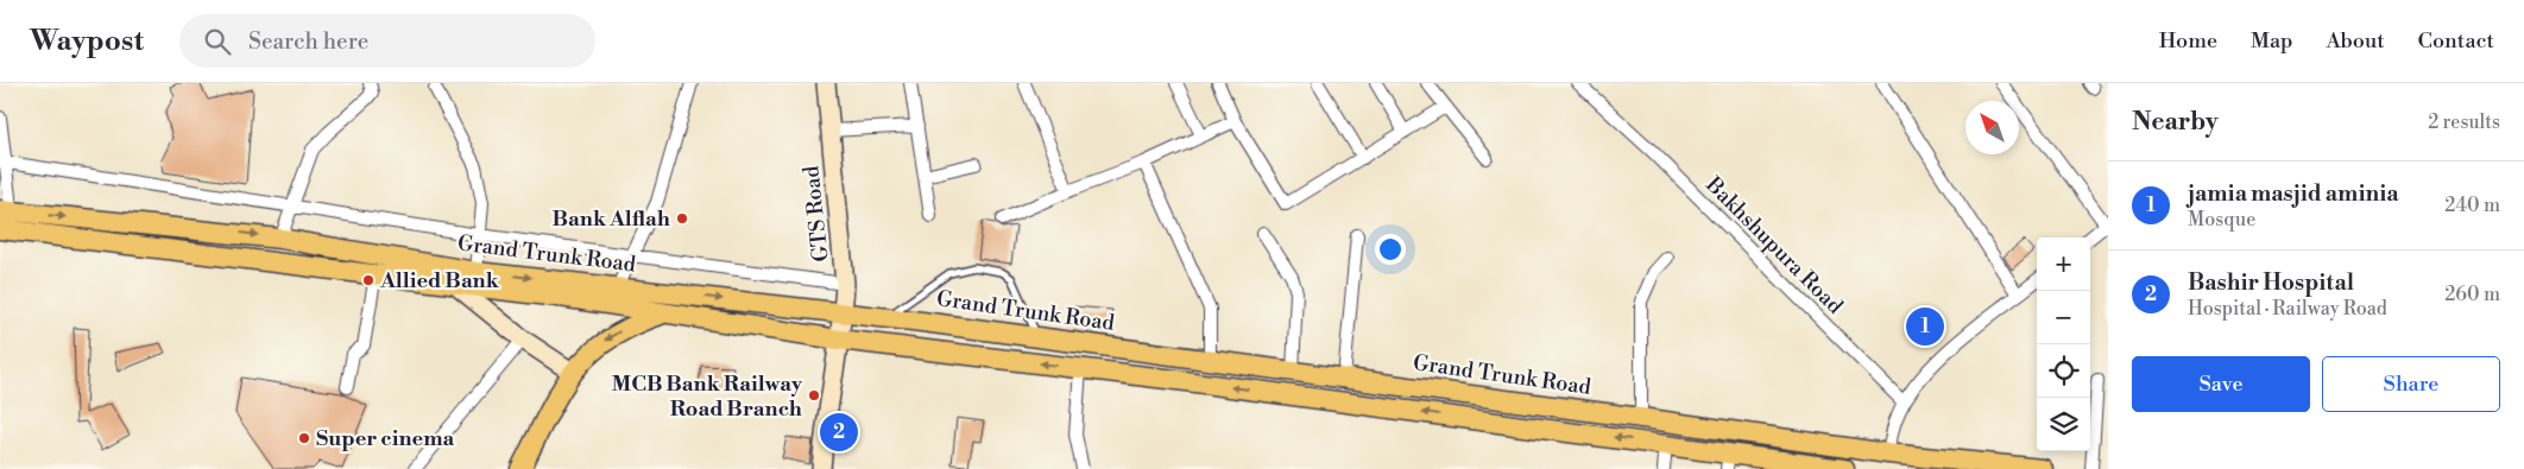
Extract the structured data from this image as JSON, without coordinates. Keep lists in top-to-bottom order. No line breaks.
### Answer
{"streets":{"main road":["GTS Road","Grand Trunk Road"],"street":["Bakhshupura Road"]},"crossings":[["GTS Road","Grand Trunk Road"]],"places":["Bank Alflah","Allied Bank","MCB Bank Railway Road Branch","Super cinema"],"north":"top left","page":{"header":"Waypost","search":"Search here","nav":["Home","Map","About","Contact"],"heading":["Nearby","2 results"],"list":[{"mark":"1","name":"jamia masjid aminia","note":"Mosque","value":"240 m"},{"mark":"2","name":"Bashir Hospital","note":"Hospital · Railway Road","value":"260 m"}],"map_buttons":["+","−"],"pins":["1","2"],"buttons":["Save","Share"]}}
